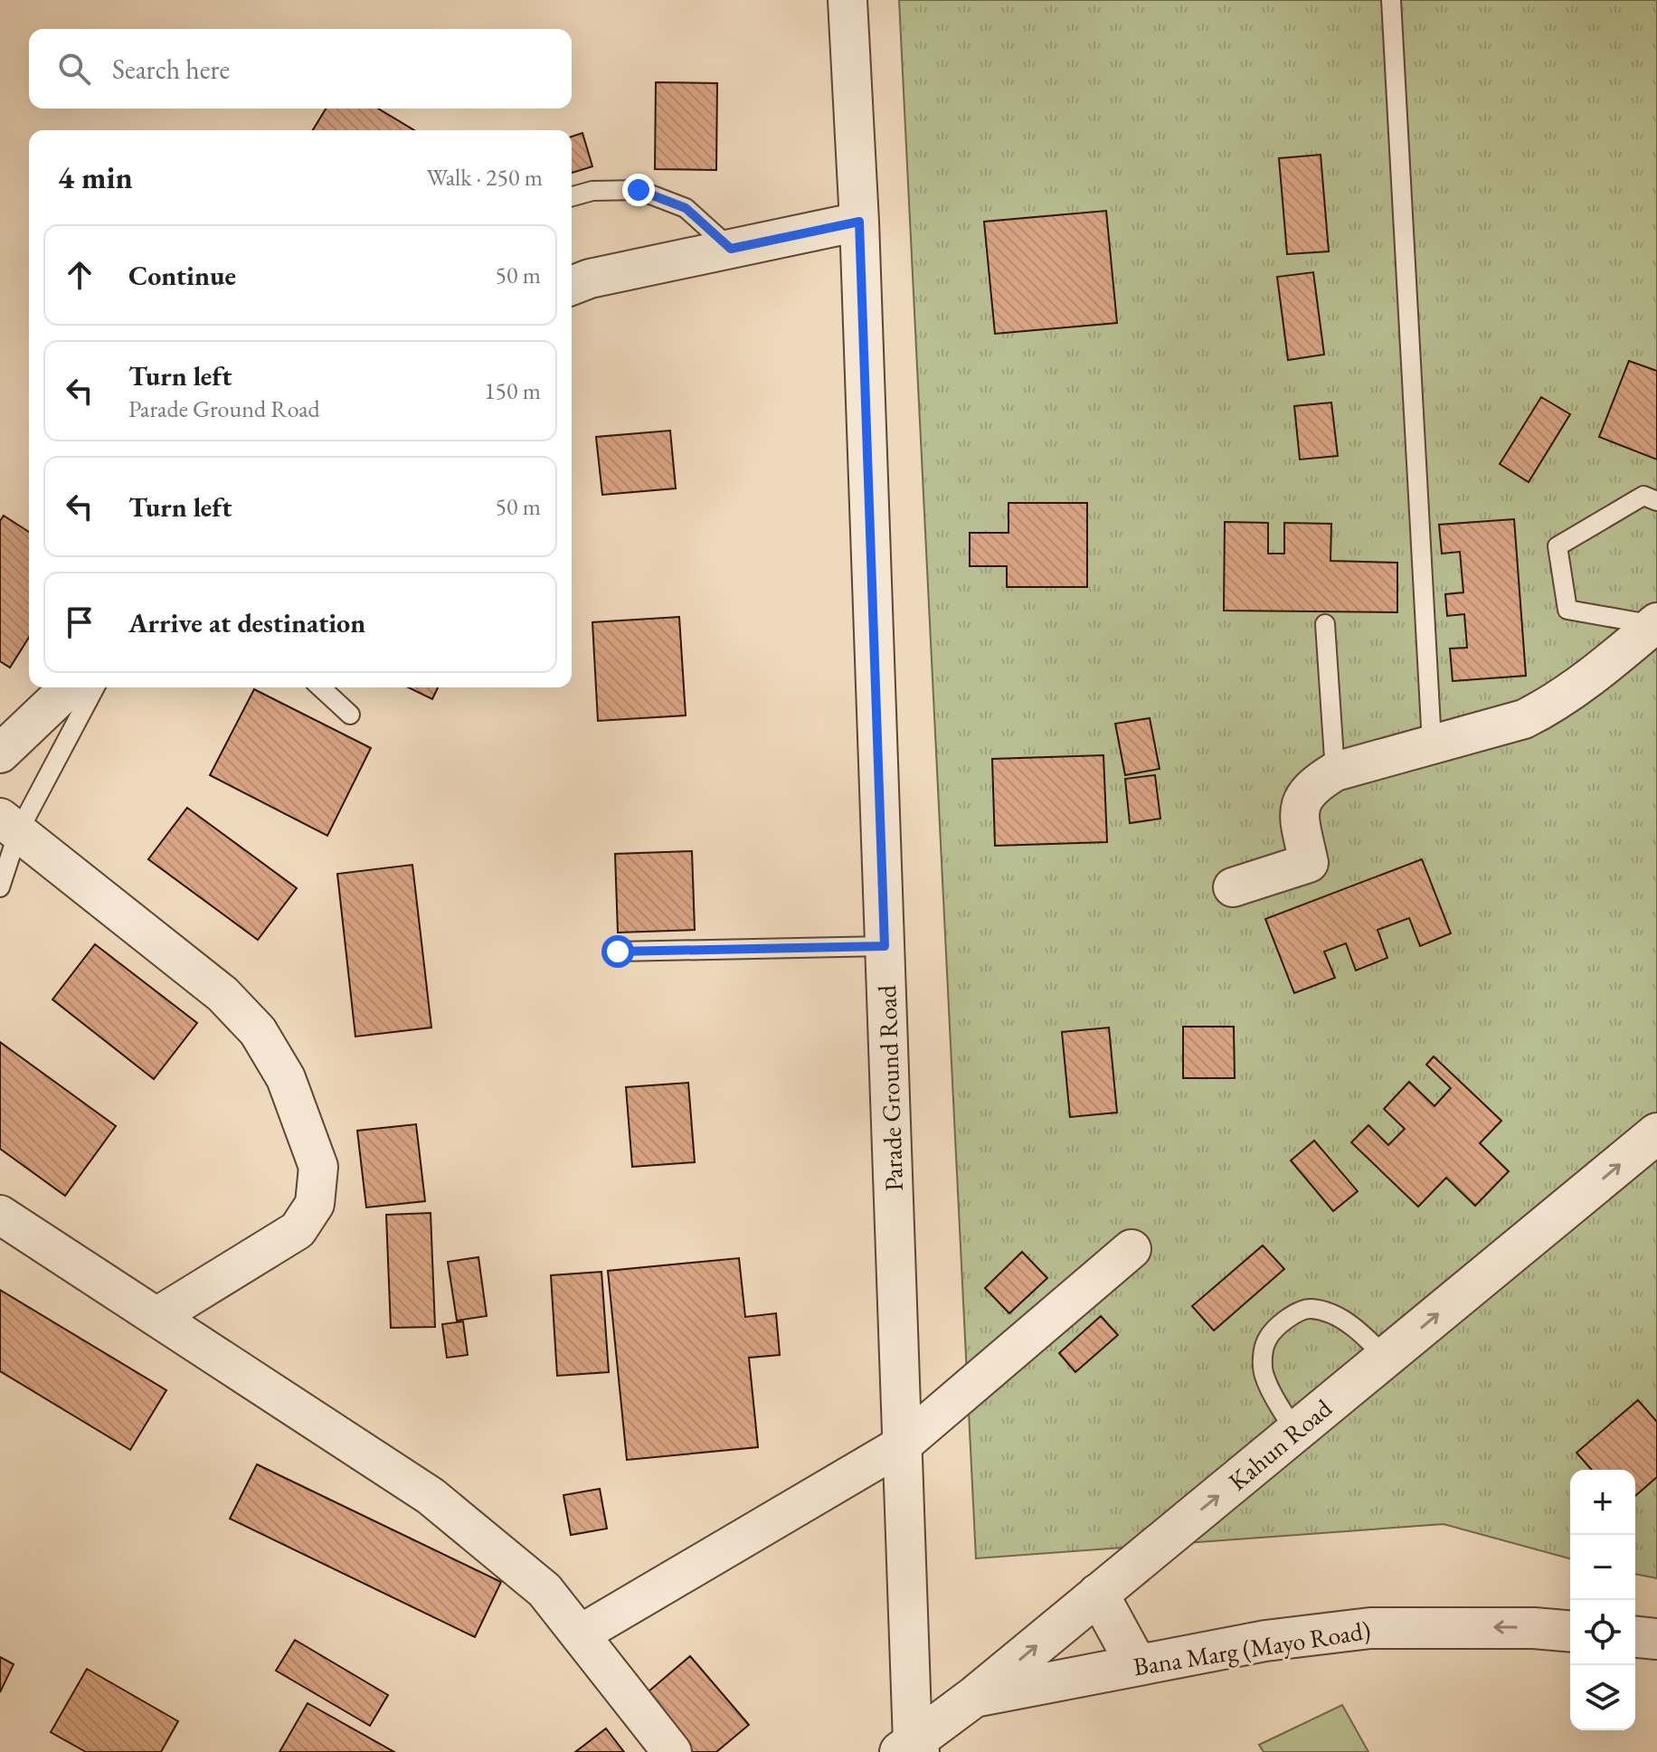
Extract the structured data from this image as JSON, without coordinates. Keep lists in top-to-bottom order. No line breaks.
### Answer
{"streets":{"street":["Parade Ground Road","Kahun Road","Bana Marg (Mayo Road)"]},"crossings":[["Parade Ground Road","Kahun Road"],["Kahun Road","Bana Marg (Mayo Road)"]],"one_way":["Bana Marg (Mayo Road)"],"page":{"search":"Search here","heading":["4 min","Walk · 250 m"],"list":[["Continue","50 m"],["Turn left","Parade Ground Road","150 m"],["Turn left","50 m"],"Arrive at destination"],"map_buttons":["+","−"]}}
